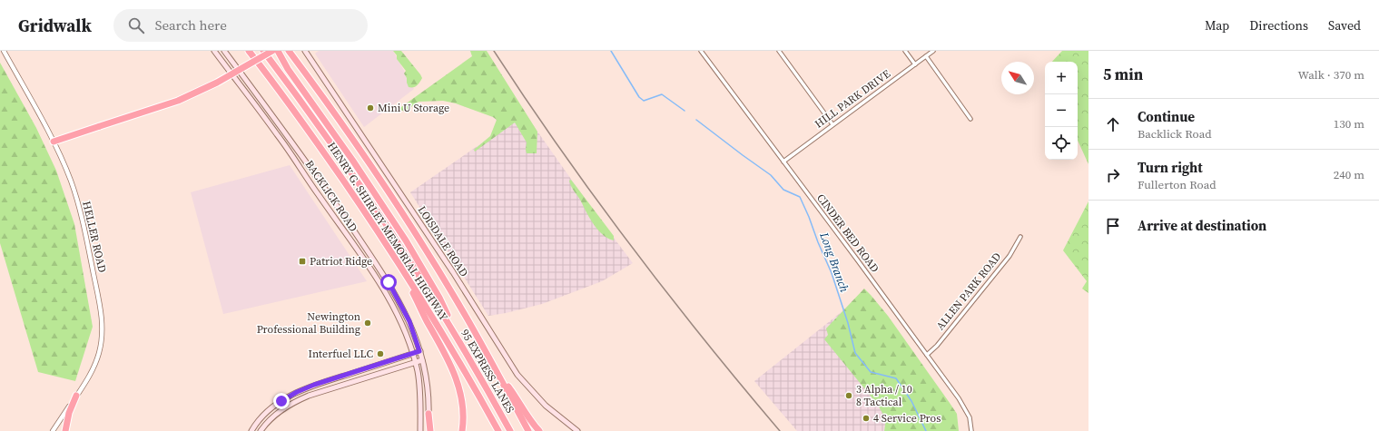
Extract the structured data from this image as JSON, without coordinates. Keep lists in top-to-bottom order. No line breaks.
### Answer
{"streets":{"highway":["HENRY G. SHIRLEY MEMORIAL HIGHWAY","95 EXPRESS LANES"],"main road":["BACKLICK ROAD","LOISDALE ROAD"],"street":["HILL PARK DRIVE","CINDER BED ROAD","HELLER ROAD","ALLEN PARK ROAD"]},"crossings":[["HILL PARK DRIVE","CINDER BED ROAD"],["CINDER BED ROAD","ALLEN PARK ROAD"]],"water":["Long Branch"],"places":{"other":["Mini U Storage","Newington Professional Building","Interfuel LLC","3 Alpha / 10 8 Tactical","4 Service Pros"],"transit":["Patriot Ridge"]},"north":"top left","page":{"header":"Gridwalk","search":"Search here","nav":["Map","Directions","Saved"],"heading":["5 min","Walk · 370 m"],"map_buttons":["+","−"],"list":[["Continue","Backlick Road","130 m"],["Turn right","Fullerton Road","240 m"],"Arrive at destination"]}}
